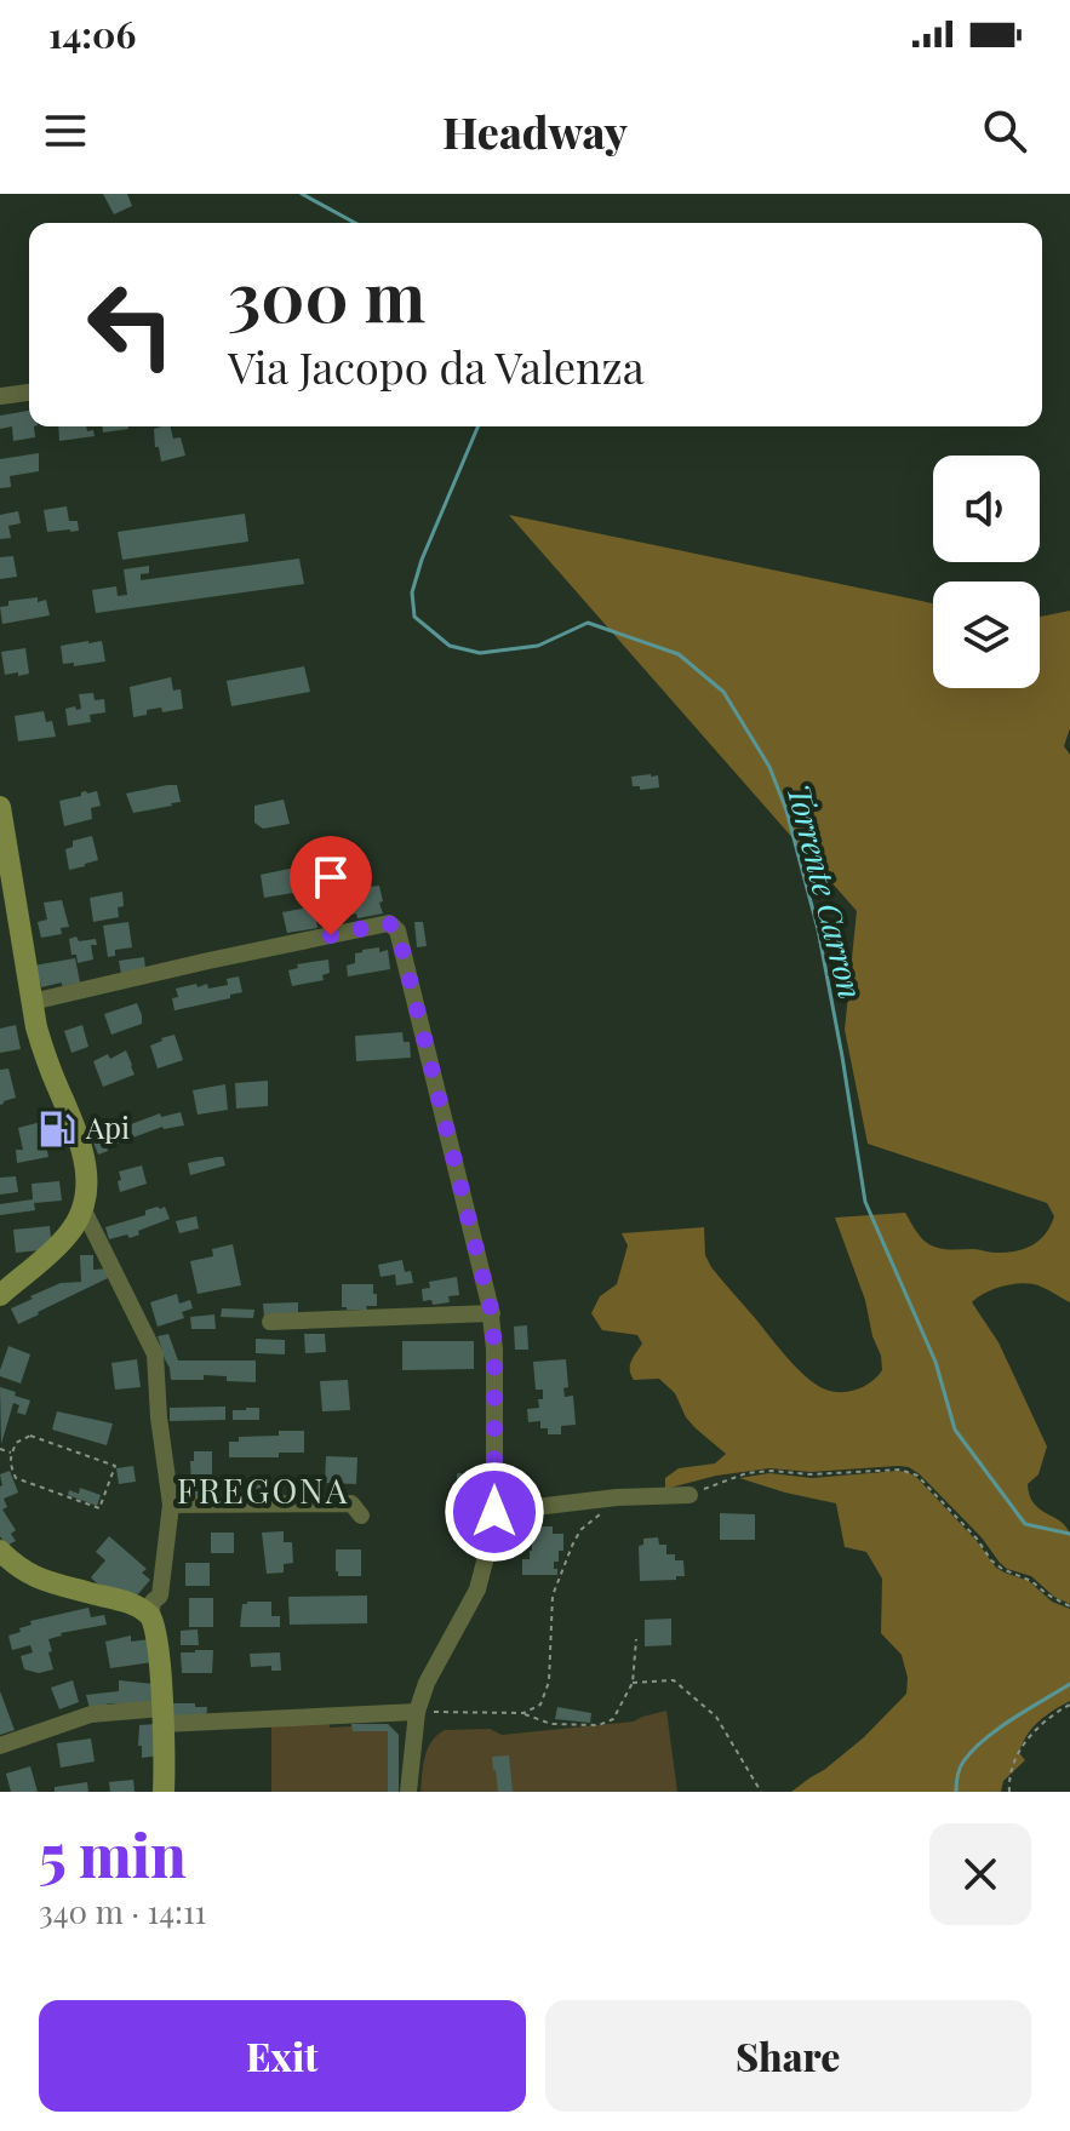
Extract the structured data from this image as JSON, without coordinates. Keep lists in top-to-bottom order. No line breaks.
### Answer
{"districts":["FREGONA"],"water":["Torrente Carron"],"places":{"fuel station":["Api"]},"page":{"status":"14:06","header":"Headway","turn":["300 m","Via Jacopo da Valenza"],"heading":["5 min","340 m · 14:11"],"buttons":["Exit","Share"]}}
